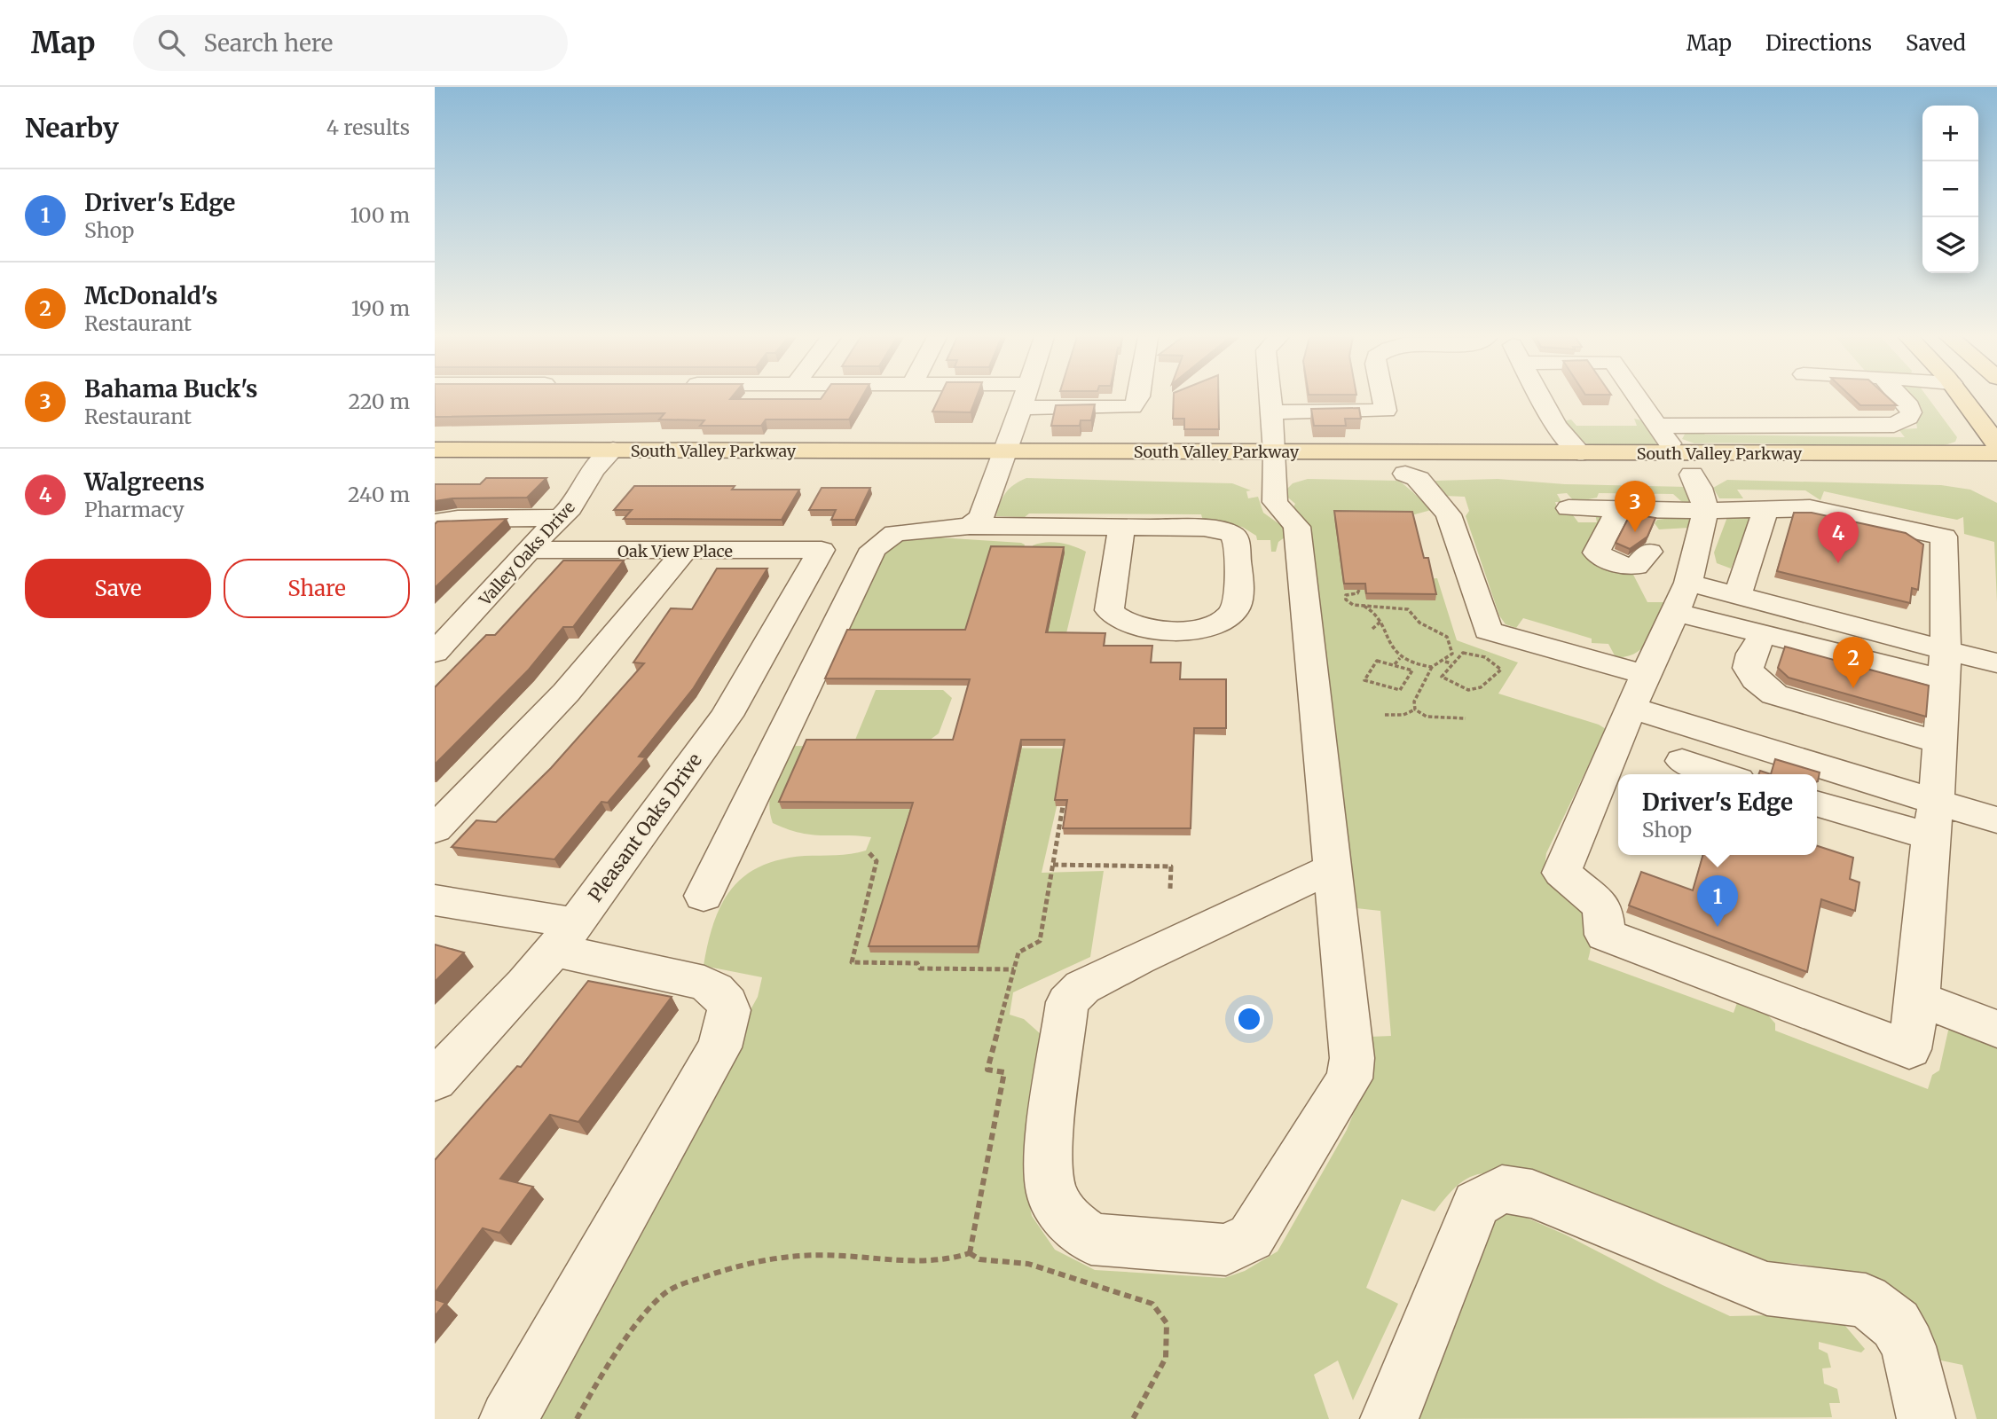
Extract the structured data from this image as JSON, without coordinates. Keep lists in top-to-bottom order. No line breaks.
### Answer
{"streets":{"main road":["South Valley Parkway"],"street":["Oak View Place","Valley Oaks Drive","Pleasant Oaks Drive"]},"crossings":[["South Valley Parkway","Valley Oaks Drive"],["Oak View Place","Valley Oaks Drive"],["Oak View Place","Pleasant Oaks Drive"]],"page":{"header":"Map","search":"Search here","nav":["Map","Directions","Saved"],"heading":["Nearby","4 results"],"map_buttons":["+","−"],"list":[{"mark":"1","name":"Driver's Edge","note":"Shop","value":"100 m"},{"mark":"2","name":"McDonald's","note":"Restaurant","value":"190 m"},{"mark":"3","name":"Bahama Buck's","note":"Restaurant","value":"220 m"},{"mark":"4","name":"Walgreens","note":"Pharmacy","value":"240 m"}],"pins":["3","4","2","1"],"buttons":["Save","Share"],"popup":["Driver's Edge","Shop"]}}
